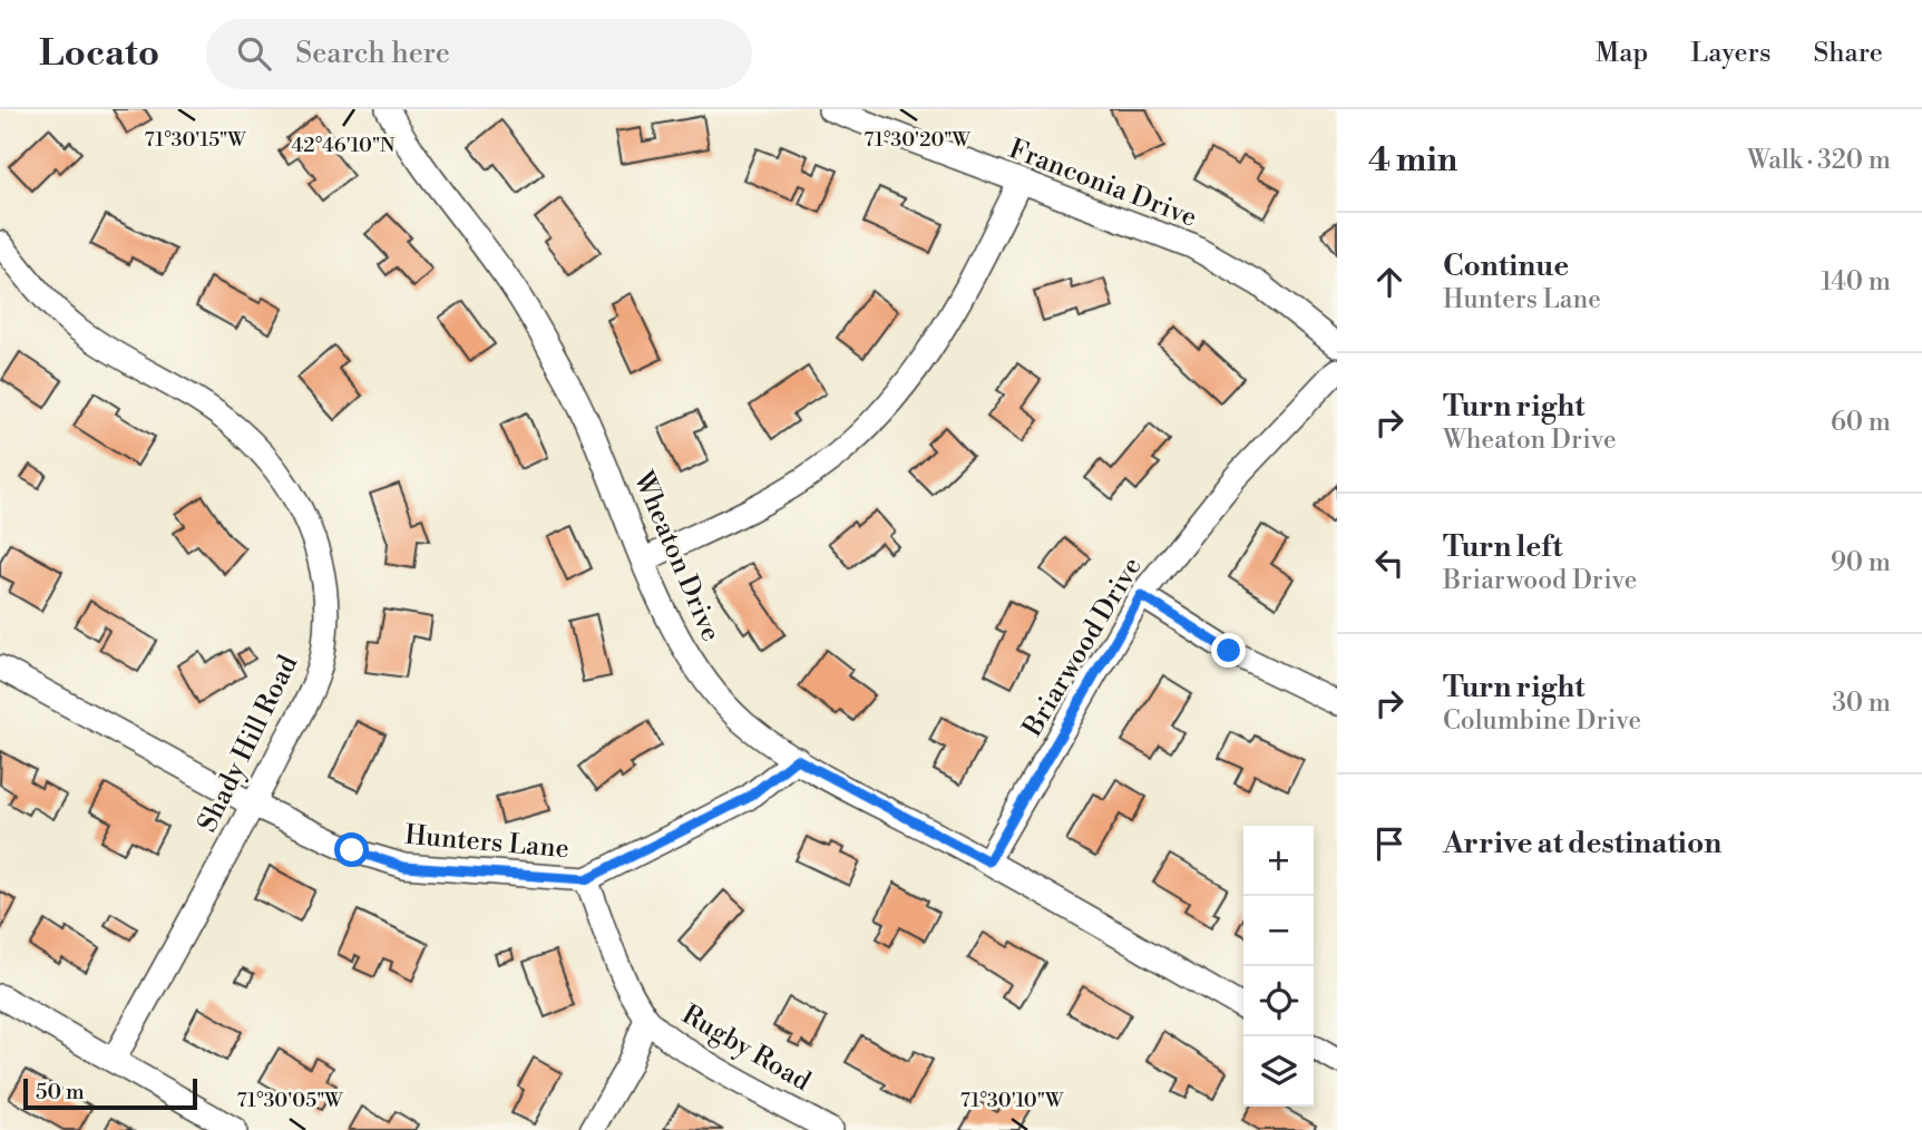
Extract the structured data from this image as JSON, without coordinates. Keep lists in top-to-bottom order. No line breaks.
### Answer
{"streets":{"street":["Franconia Drive","Wheaton Drive","Briarwood Drive","Shady Hill Road","Hunters Lane","Rugby Road"]},"crossings":[["Wheaton Drive","Briarwood Drive"],["Wheaton Drive","Hunters Lane"],["Shady Hill Road","Hunters Lane"],["Hunters Lane","Rugby Road"]],"scale_bar":"50 m","page":{"header":"Locato","search":"Search here","nav":["Map","Layers","Share"],"heading":["4 min","Walk · 320 m"],"list":[["Continue","Hunters Lane","140 m"],["Turn right","Wheaton Drive","60 m"],["Turn left","Briarwood Drive","90 m"],["Turn right","Columbine Drive","30 m"],"Arrive at destination"],"map_buttons":["+","−"],"scale":"50 m"},"coordinates":["71°30'20\"W","71°30'15\"W","42°46'10\"N","71°30'05\"W","71°30'10\"W"]}
